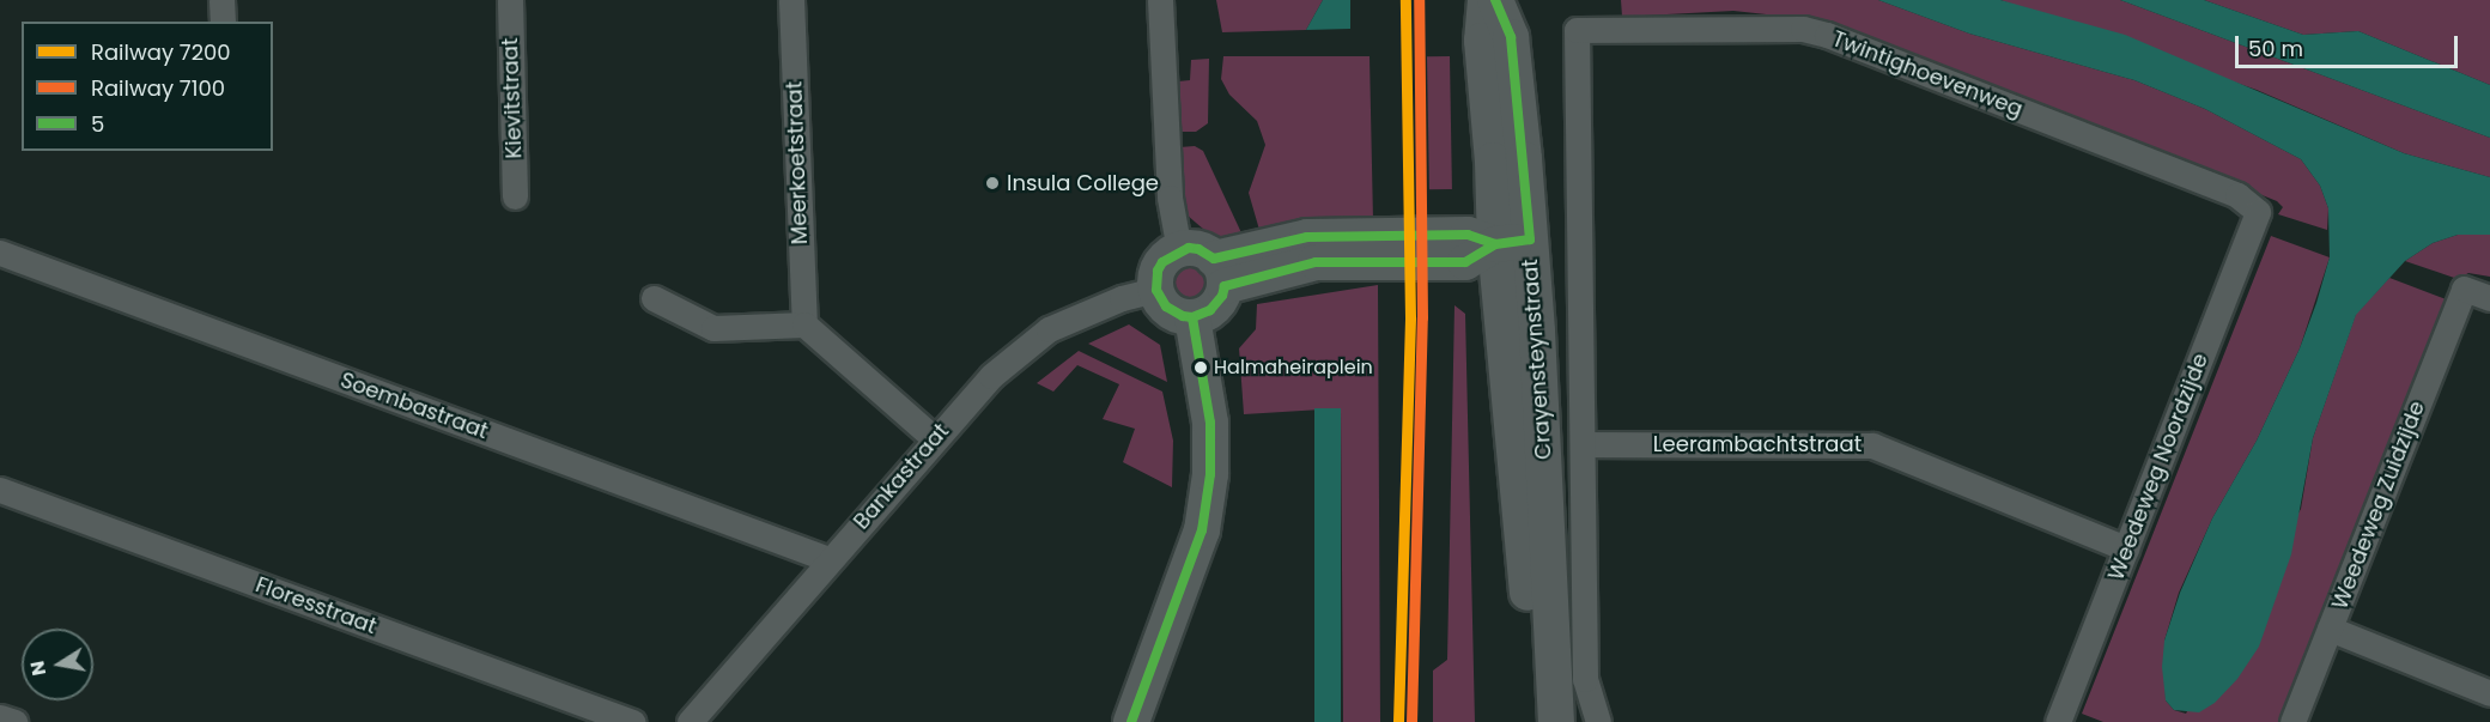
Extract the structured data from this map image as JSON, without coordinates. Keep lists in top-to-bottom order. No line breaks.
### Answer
{"streets":{"main road":["Crayensteynstraat"],"street":["Twintighoevenweg","Kievitstraat","Meerkoetstraat","Soembastraat","Leerambachtstraat","Weedeweg Noordzijde","Bankastraat","Weedeweg Zuidzijde","Floresstraat"]},"crossings":[["Twintighoevenweg","Crayensteynstraat"],["Twintighoevenweg","Weedeweg Noordzijde"],["Crayensteynstraat","Leerambachtstraat"],["Soembastraat","Bankastraat"],["Leerambachtstraat","Weedeweg Noordzijde"]],"places":["Insula College","Halmaheiraplein"],"lines":["rail line 7200","rail line 7100","transit line 5"],"legend":["Railway 7200","Railway 7100","5"],"scale_bar":"50 m","north":"left"}
